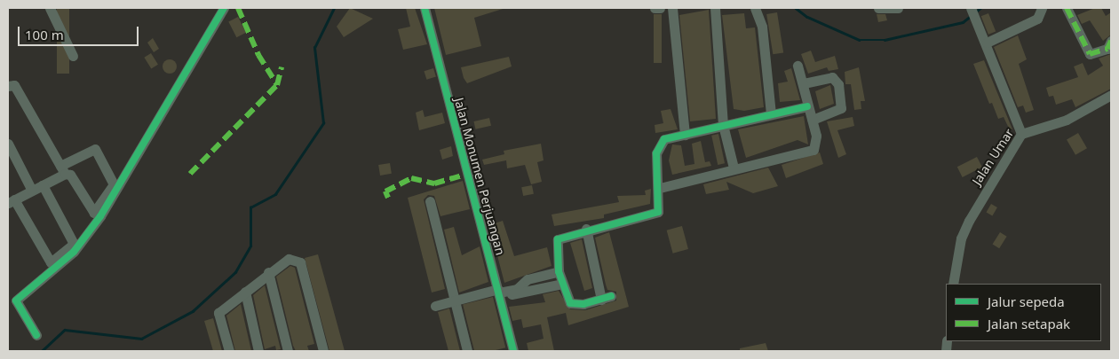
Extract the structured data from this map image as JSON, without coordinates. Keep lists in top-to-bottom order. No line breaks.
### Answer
{"streets":{"street":["Jalan Umar","Jalan Monumen Perjuangan"]},"legend":["Jalur sepeda","Jalan setapak"],"scale_bar":"100 m"}
